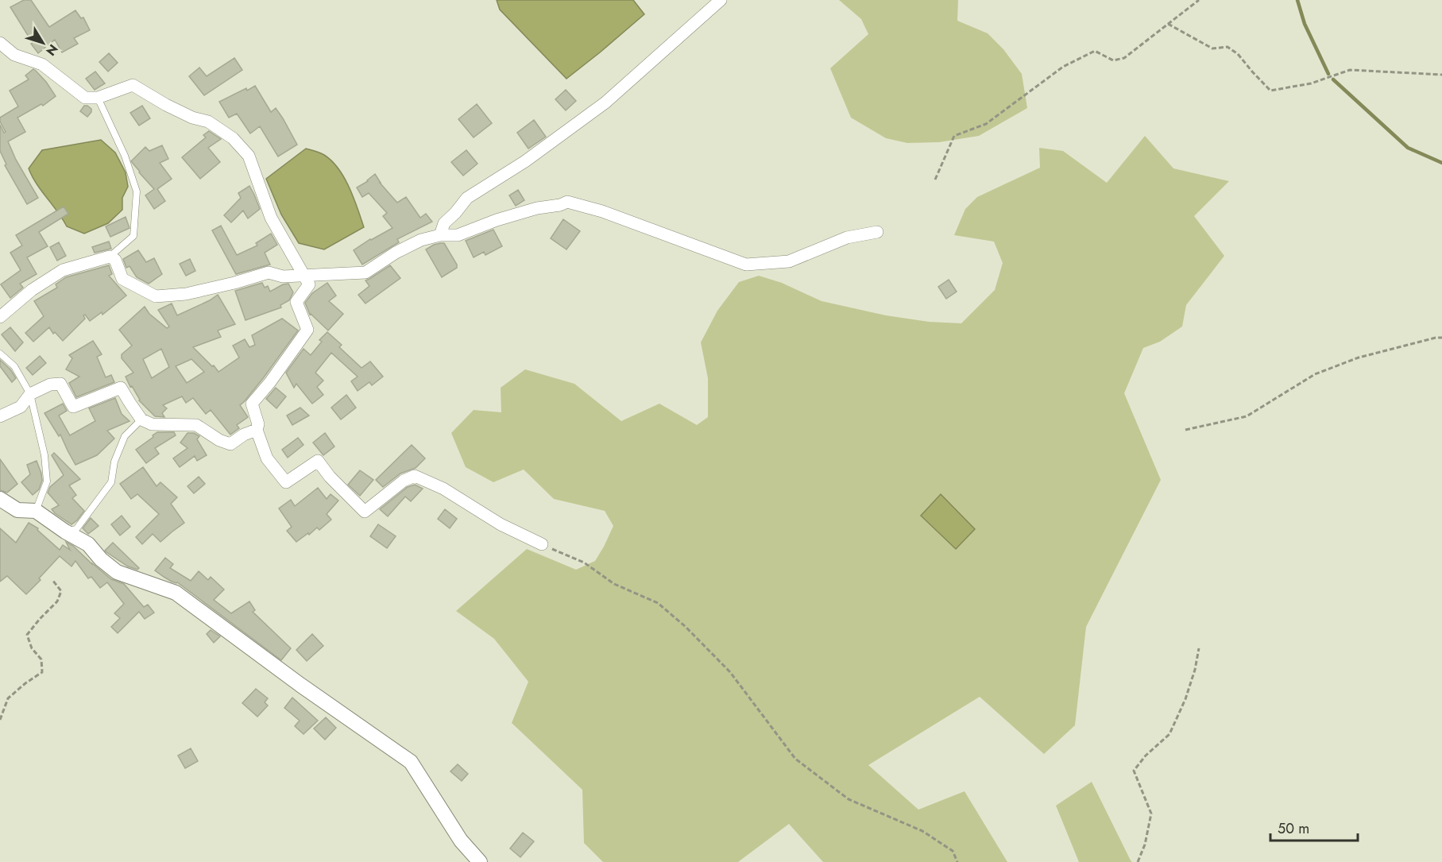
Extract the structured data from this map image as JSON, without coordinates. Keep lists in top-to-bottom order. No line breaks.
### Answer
{"scale_bar":"50 m","north":"bottom right"}
